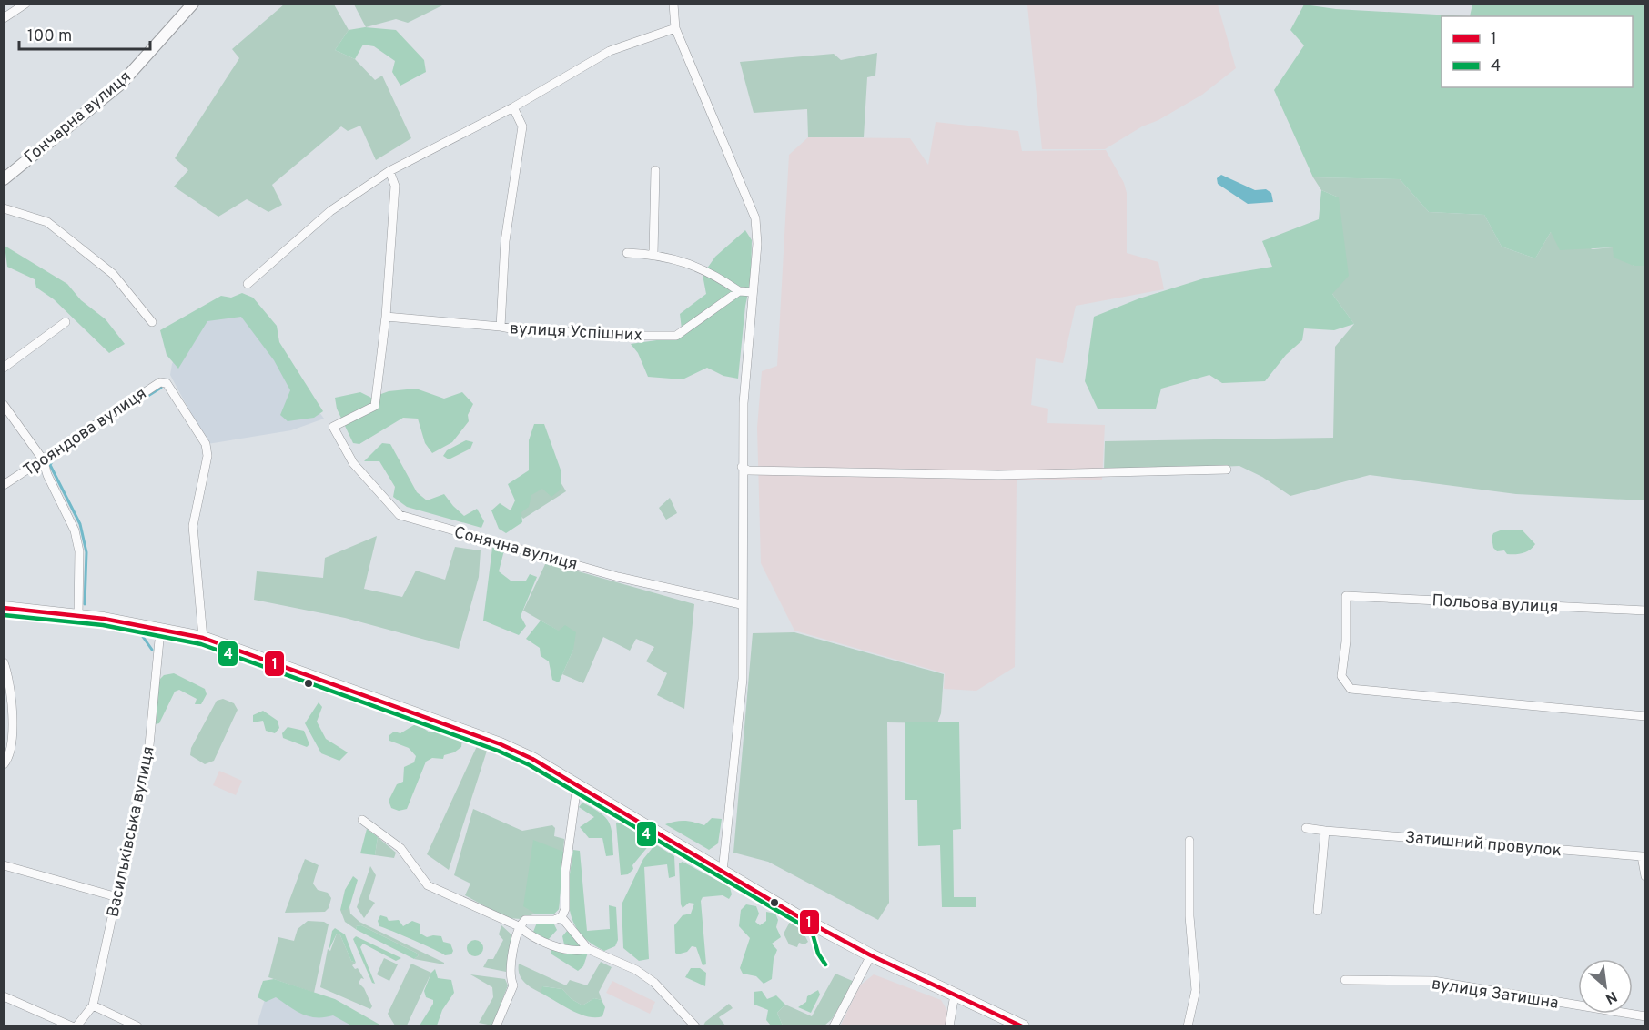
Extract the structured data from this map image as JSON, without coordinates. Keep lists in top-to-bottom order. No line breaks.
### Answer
{"streets":{"street":["Гончарна вулиця","вулиця Успішних","Трояндова вулиця","Сонячна вулиця","Польова вулиця","Васильківська вулиця","Затишний провулок","вулиця Затишна"]},"crossings":[["вулиця Успішних","Сонячна вулиця"]],"lines":["transit line 1","transit line 4"],"legend":["1","4"],"scale_bar":"100 m","north":"bottom right"}
